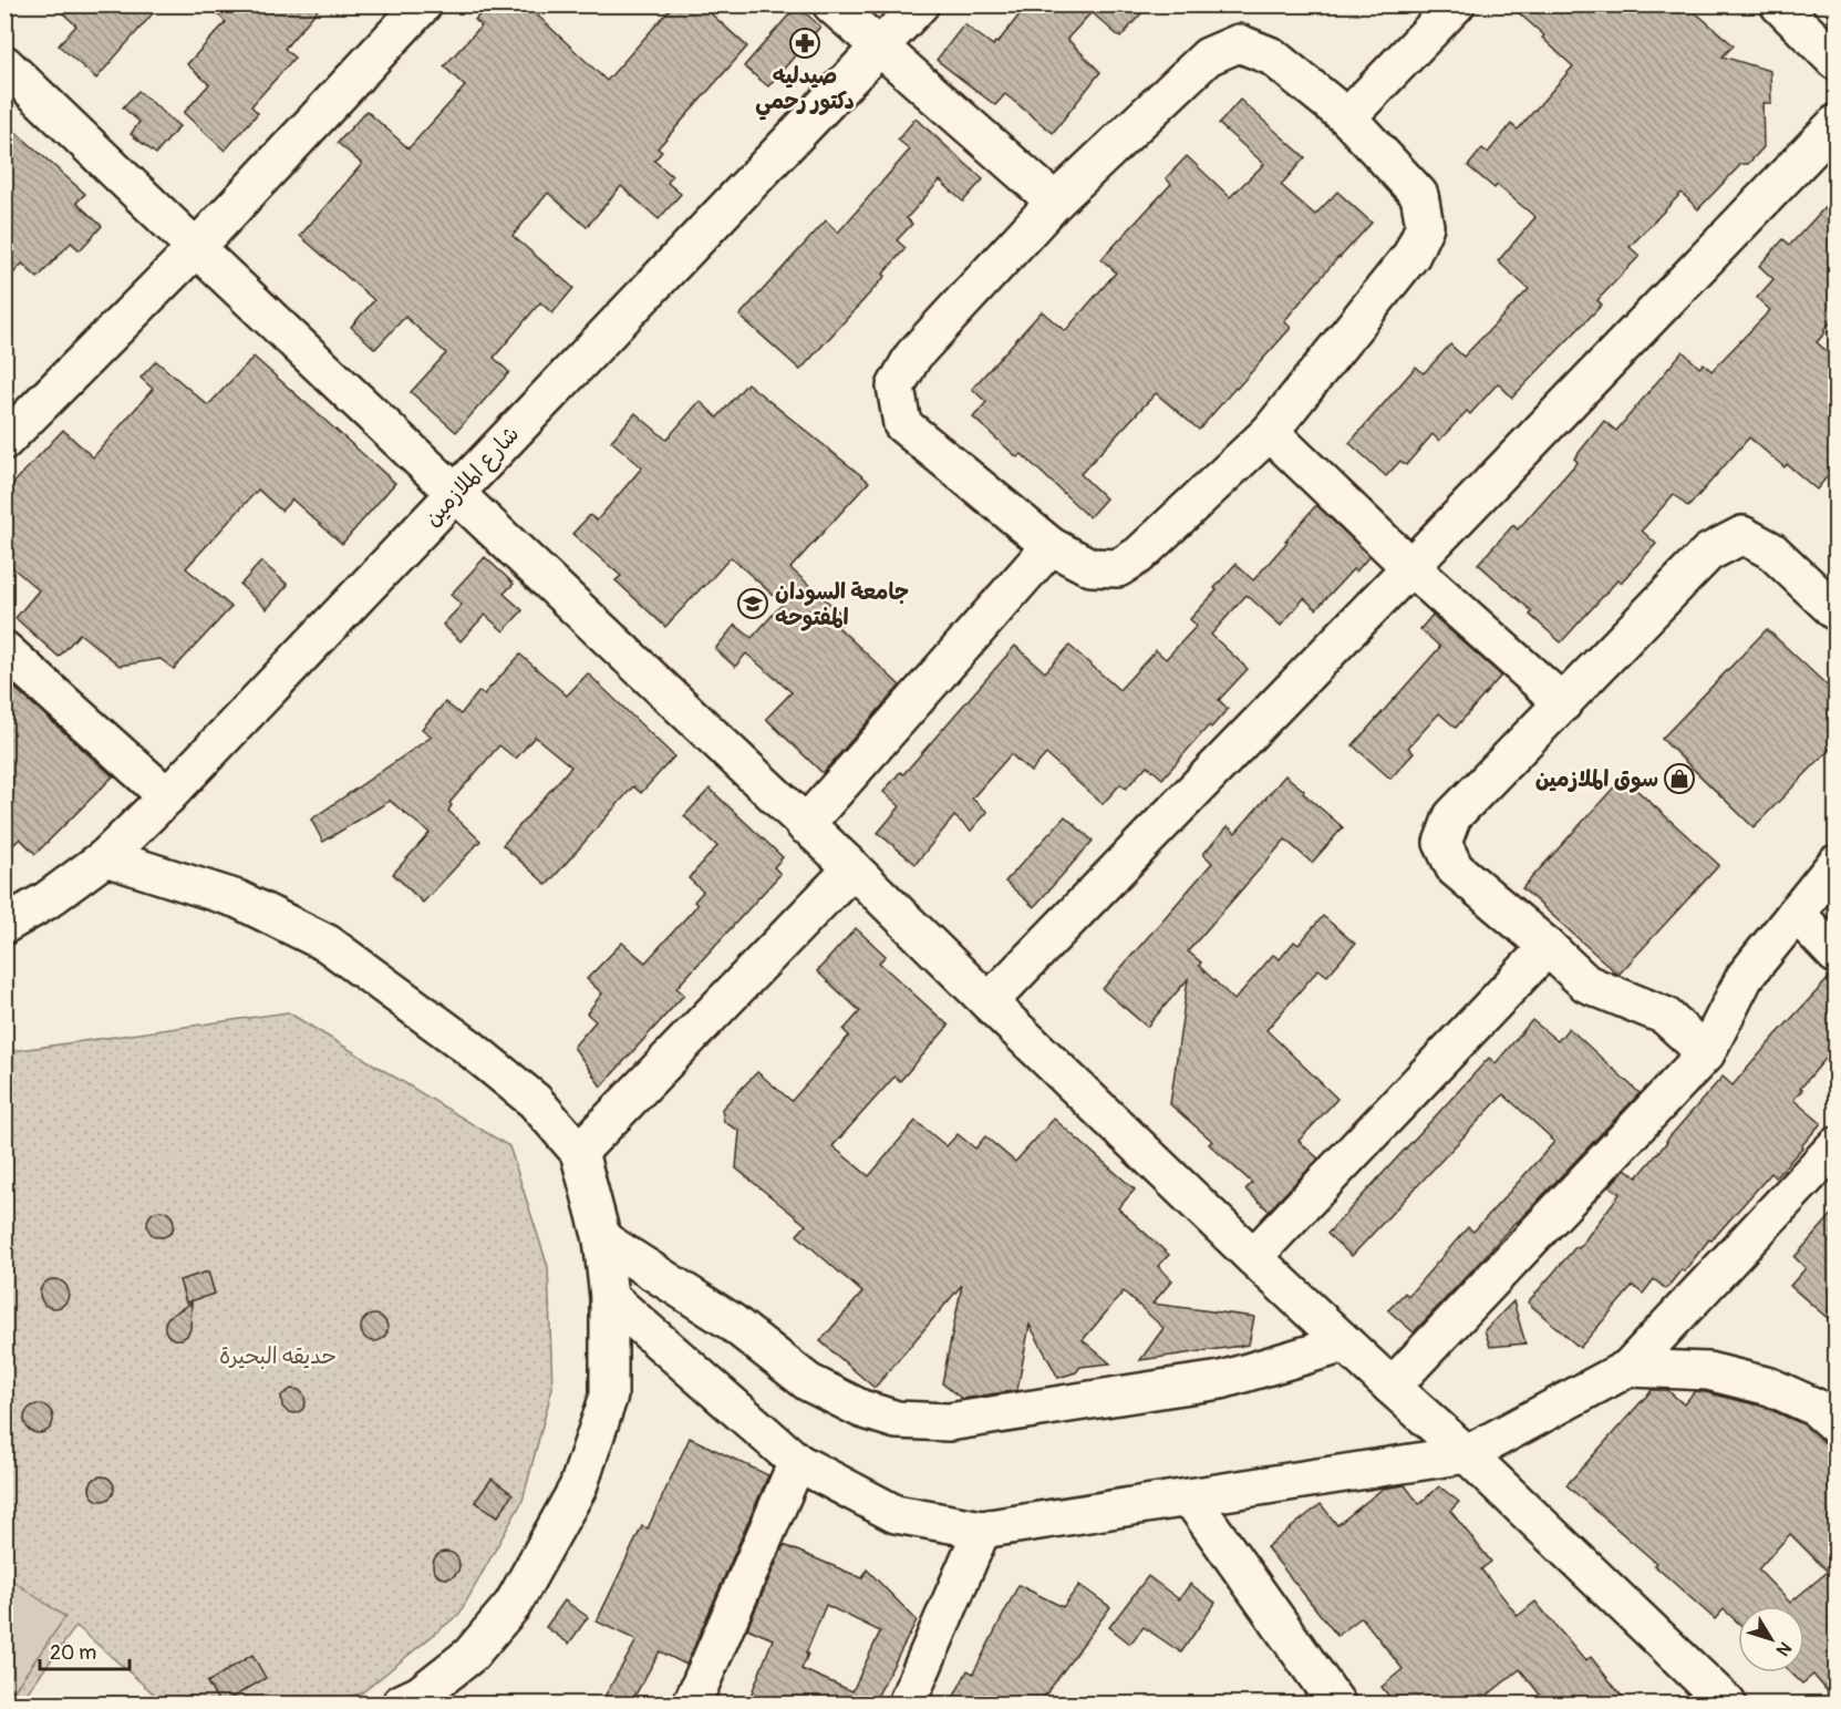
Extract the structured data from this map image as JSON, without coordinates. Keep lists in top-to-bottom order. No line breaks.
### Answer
{"streets":{"street":["شارع الملازمين"]},"parks":["حديقه البحيرة"],"places":{"pharmacy":["صيدليه دكتور رحمي"],"school or university":["جامعة السودان المفتوحه"],"shop":["سوق الملازمين"]},"scale_bar":"20 m","north":"bottom right"}
